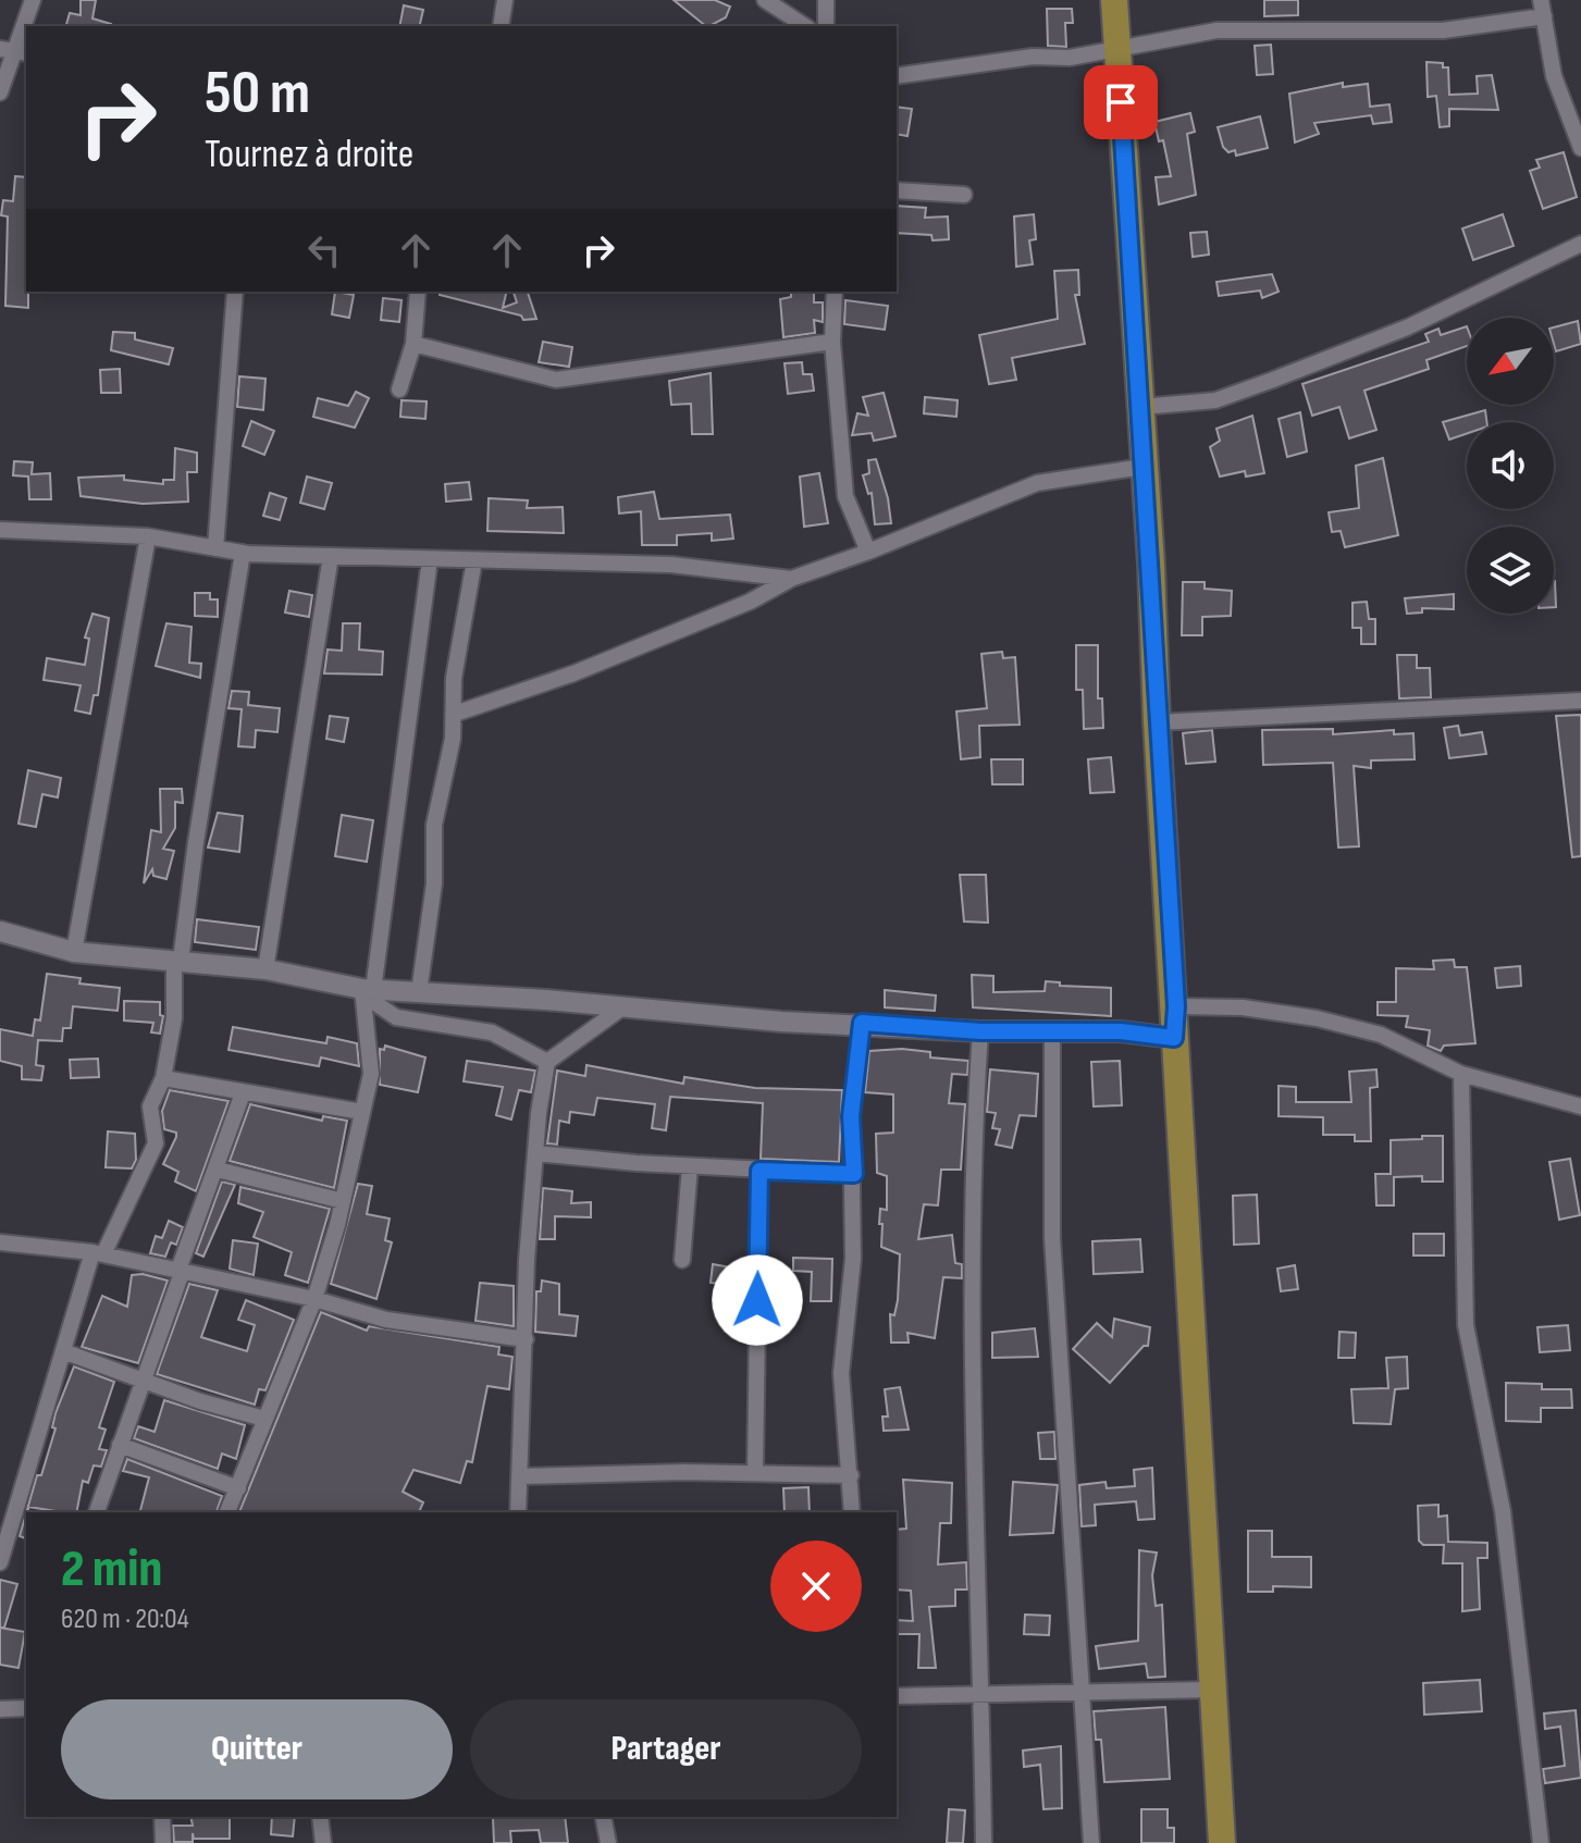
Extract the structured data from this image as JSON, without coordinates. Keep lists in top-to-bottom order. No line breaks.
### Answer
{"north":"bottom left","page":{"turn":["50 m","Tournez à droite"],"heading":["2 min","620 m · 20:04"],"buttons":["Quitter","Partager"]}}
